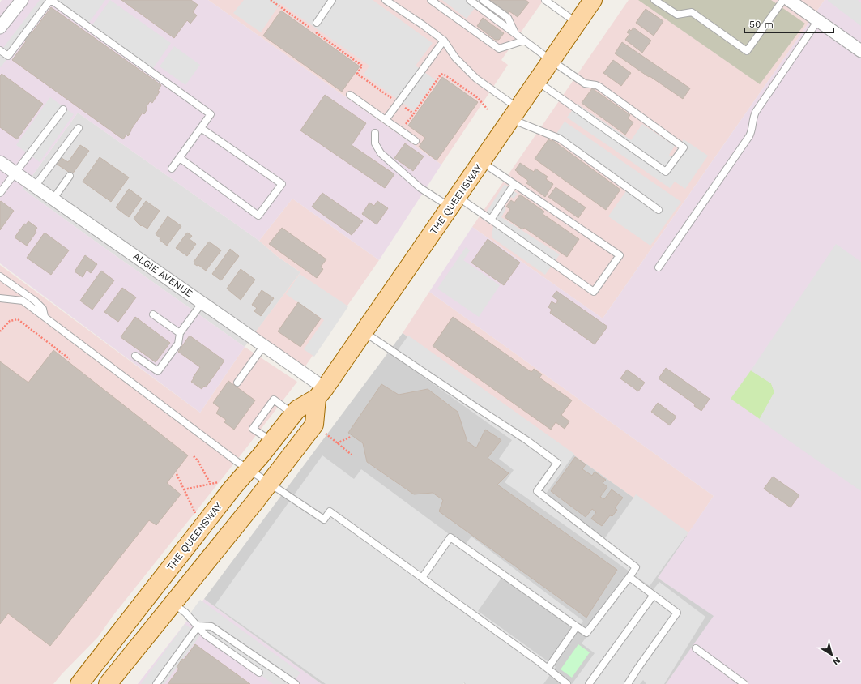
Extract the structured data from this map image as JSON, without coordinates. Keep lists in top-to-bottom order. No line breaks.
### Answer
{"streets":{"main road":["THE QUEENSWAY"],"street":["ALGIE AVENUE"]},"crossings":[["THE QUEENSWAY","ALGIE AVENUE"]],"scale_bar":"50 m","north":"bottom right"}
